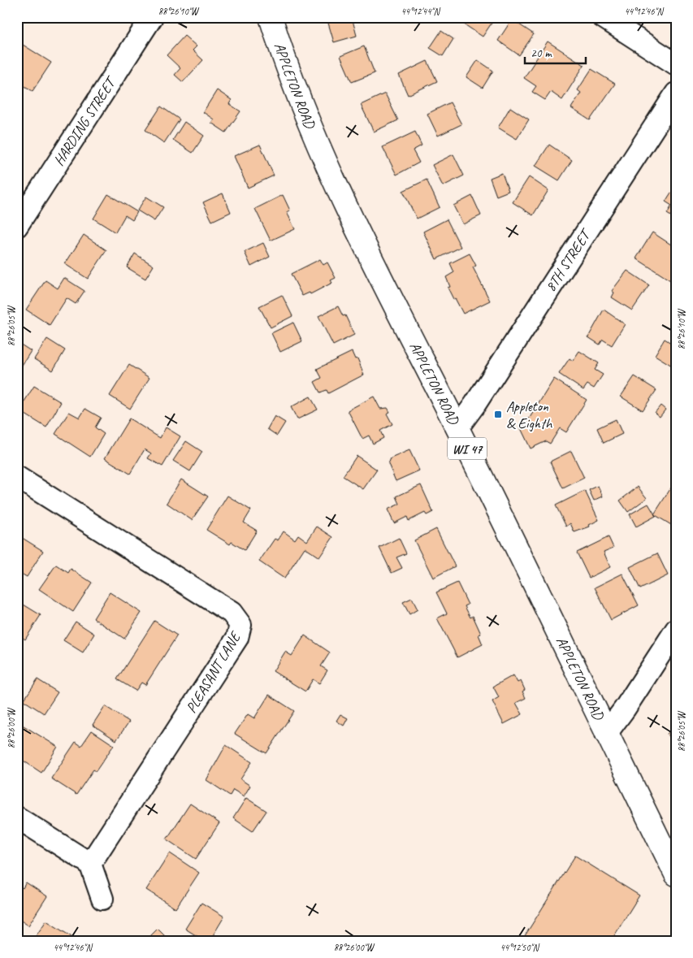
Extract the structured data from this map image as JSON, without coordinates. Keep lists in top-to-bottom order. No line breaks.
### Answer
{"streets":{"main road":["APPLETON ROAD","WI 47"],"street":["HARDING STREET","8TH STREET","PLEASANT LANE"]},"crossings":[["APPLETON ROAD","8TH STREET"]],"places":{"transit":["Appleton & Eighth"]},"scale_bar":"20 m","coordinates":["88°26'10\"W","44°12'44\"N","44°12'46\"N","88°26'05\"W","88°26'00\"W","44°12'50\"N"]}
